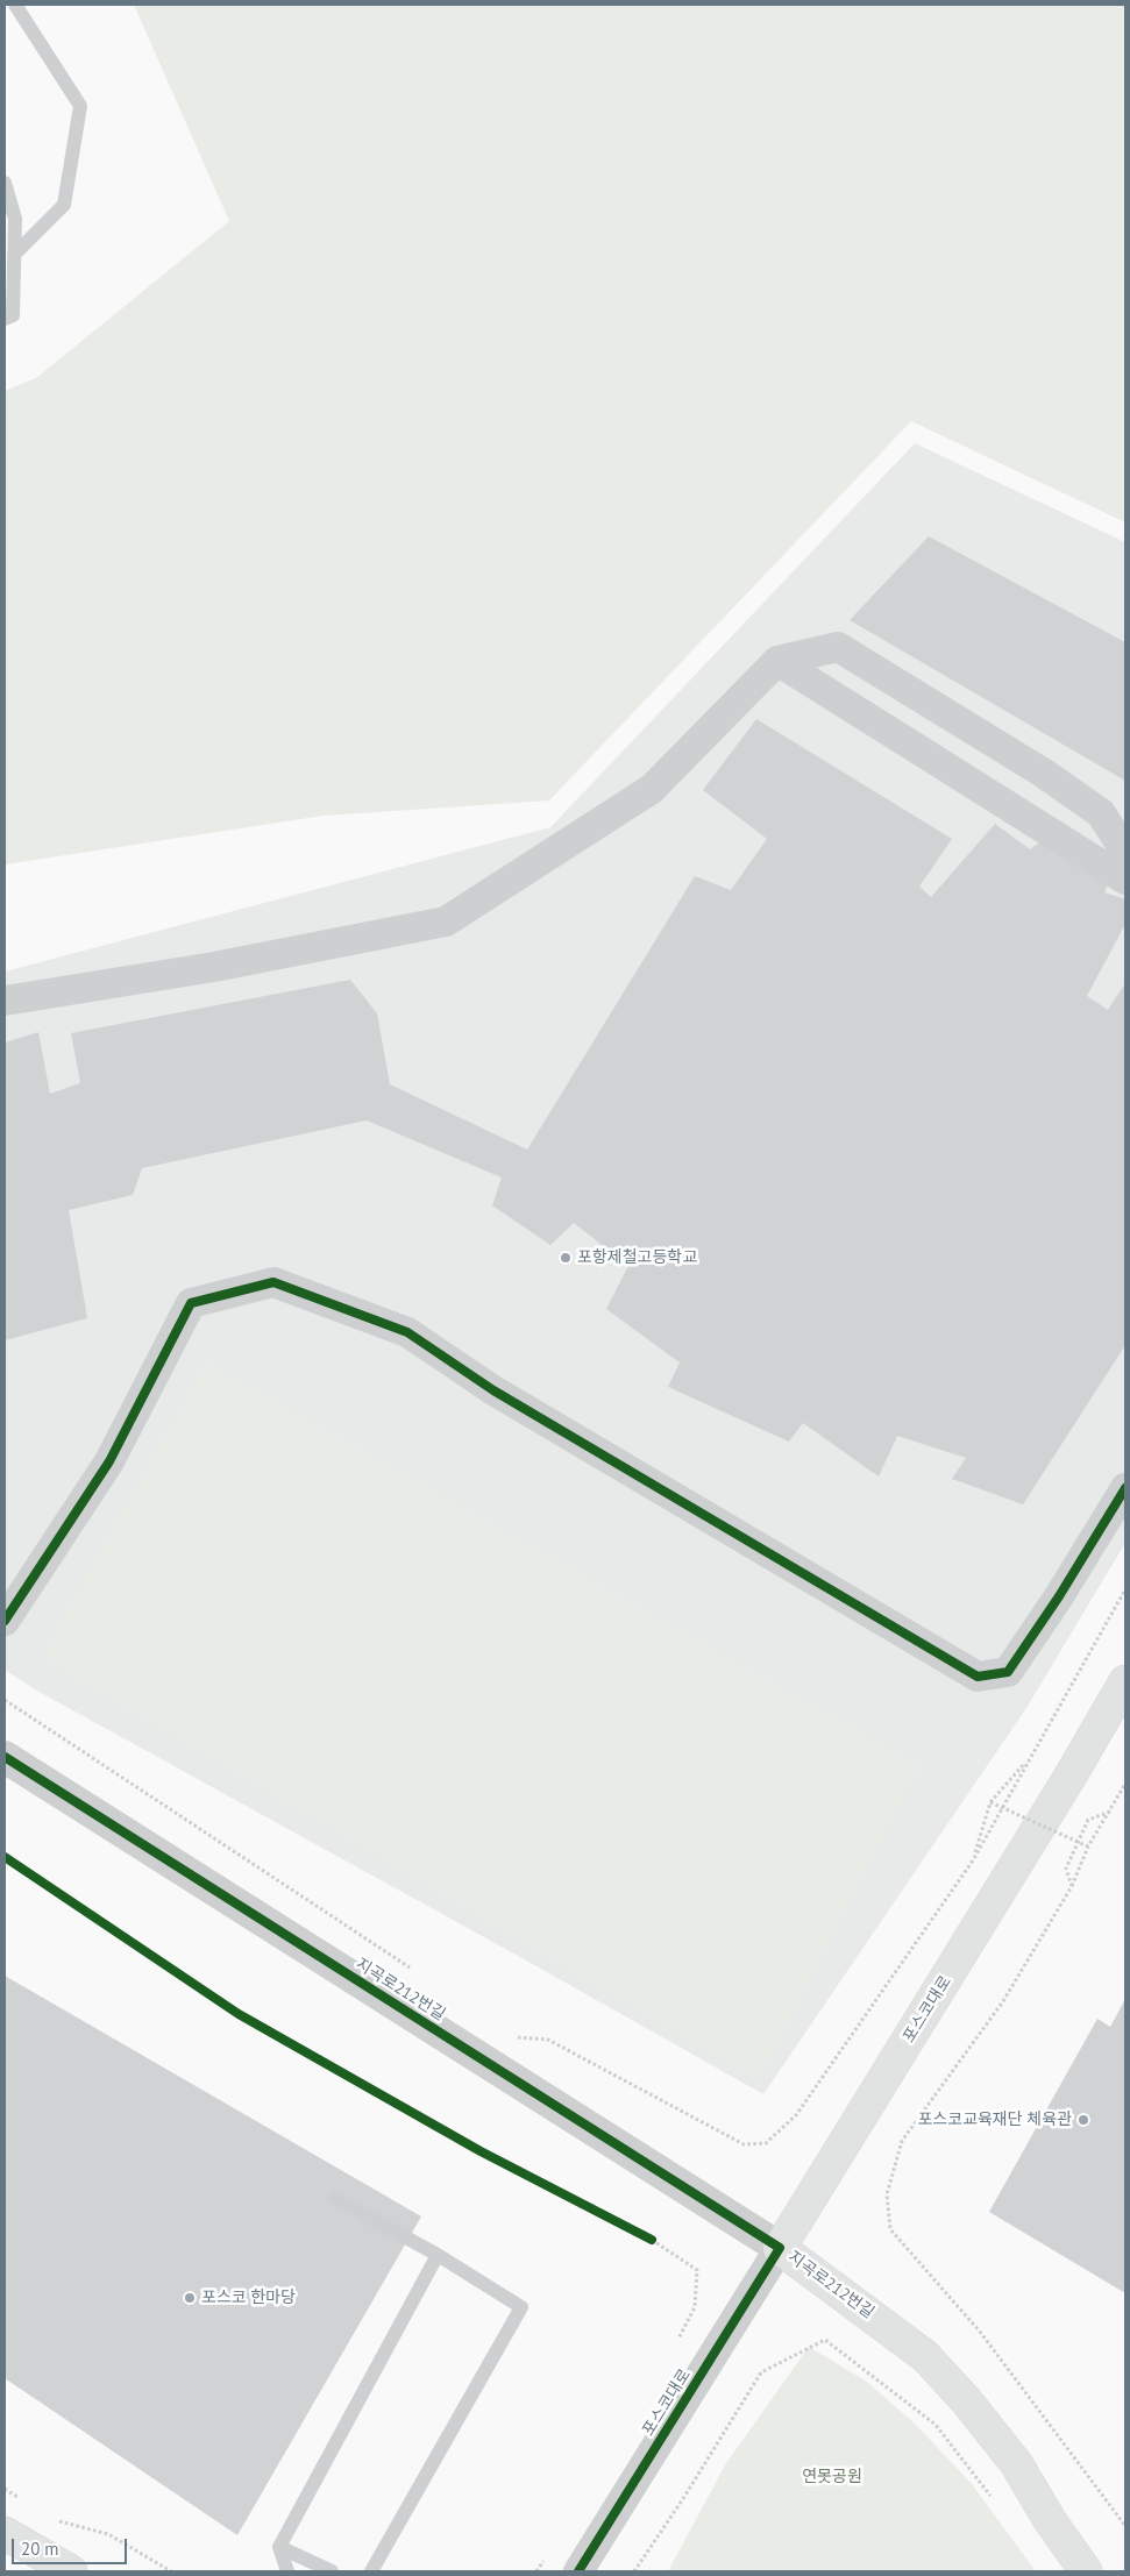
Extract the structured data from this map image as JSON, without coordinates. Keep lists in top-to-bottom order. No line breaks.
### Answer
{"streets":{"main road":["지곡로212번길","포스코대로"]},"crossings":[["지곡로212번길","포스코대로"]],"parks":["연못공원"],"places":["포항제철고등학교","포스코교육재단 체육관","포스코 한마당"],"scale_bar":"20 m"}
